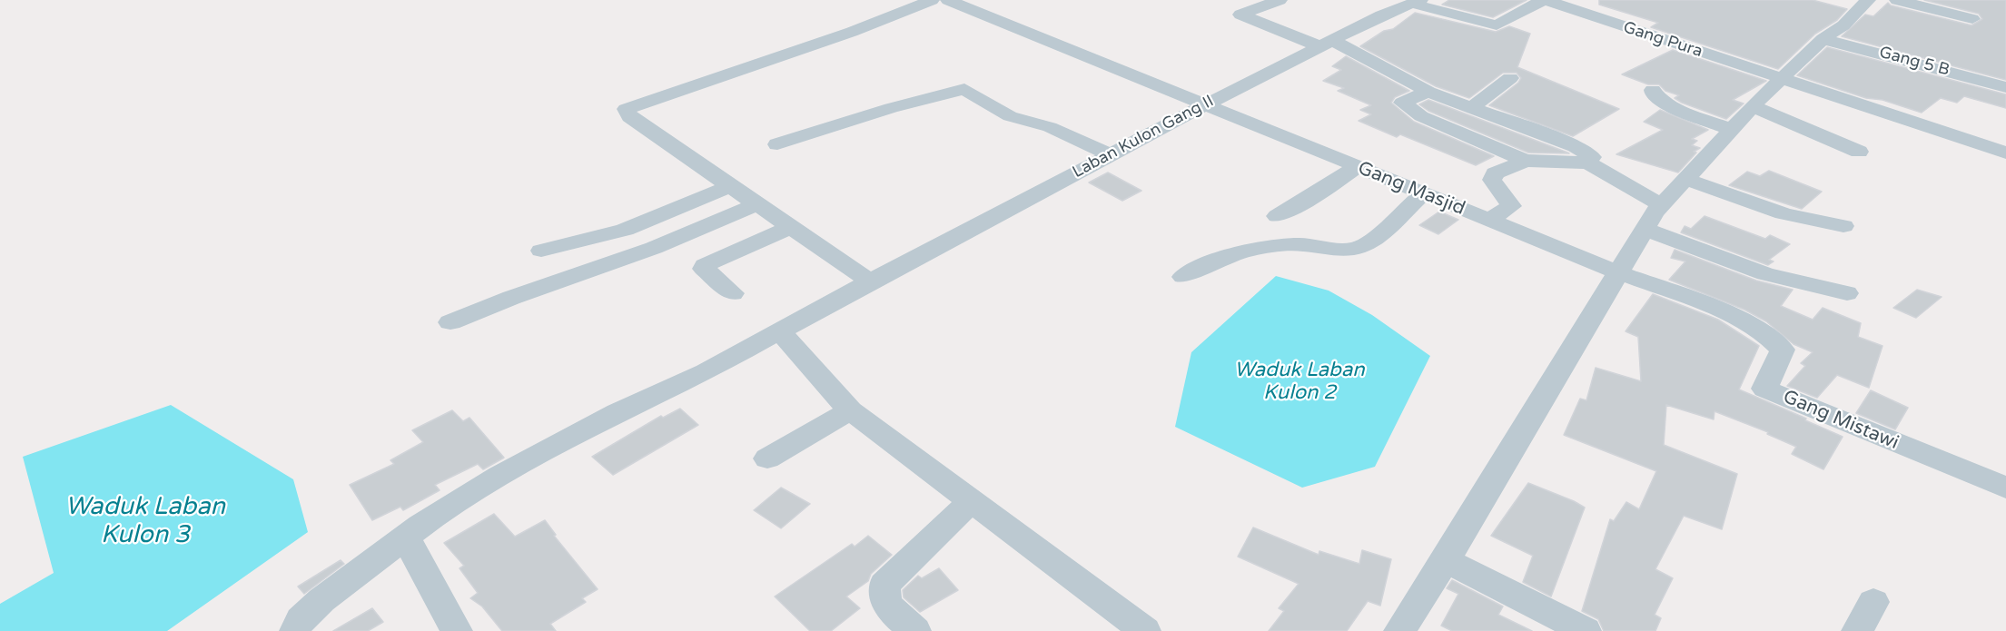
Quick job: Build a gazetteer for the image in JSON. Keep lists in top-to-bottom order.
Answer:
{
  "streets": {
    "street": [
      "Gang Pura",
      "Gang 5 B",
      "Laban Kulon Gang II",
      "Gang Masjid",
      "Gang Mistawi"
    ]
  },
  "crossings": [
    ["Laban Kulon Gang II", "Gang Masjid"],
    ["Gang Masjid", "Gang Mistawi"]
  ],
  "water": ["Waduk Laban Kulon 2", "Waduk Laban Kulon 3"]
}
